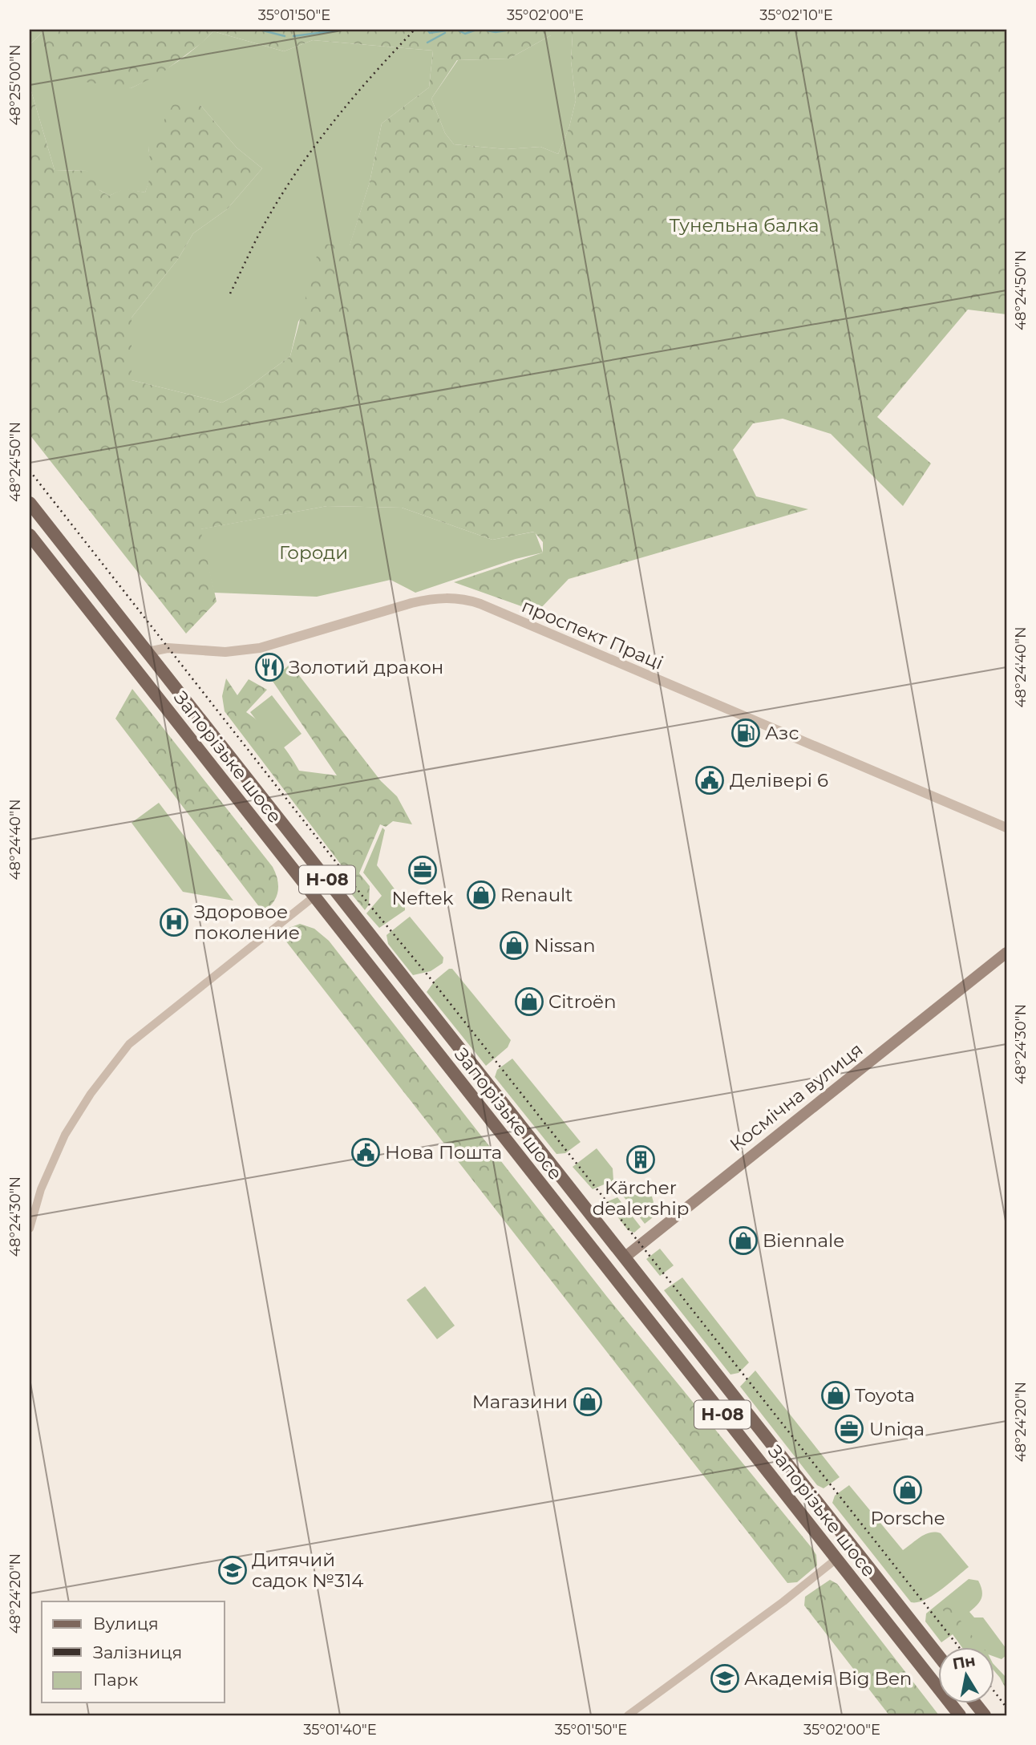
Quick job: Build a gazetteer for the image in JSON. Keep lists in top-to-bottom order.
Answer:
{
  "streets": {
    "main road": ["Запорізьке шосе", "Н-08", "Космічна вулиця"],
    "street": ["проспект Праці"]
  },
  "crossings": [
    ["проспект Праці", "Запорізьке шосе"],
    ["Запорізьке шосе", "Космічна вулиця"]
  ],
  "parks": ["Тунельна балка", "Городи"],
  "places": {
    "restaurant": ["Золотий дракон"],
    "fuel station": ["Азс"],
    "public building": ["Делівері 6", "Нова Пошта"],
    "office": ["Neftek", "Uniqa"],
    "shop": [
      "Renault",
      "Nissan",
      "Citroën",
      "Biennale",
      "Toyota",
      "Магазини",
      "Porsche"
    ],
    "hospital": ["Здоровое поколение"],
    "building": ["Kärcher dealership"],
    "school or university": ["Дитячий садок №314", "Академія Big Ben"]
  },
  "legend": ["Вулиця", "Залізниця", "Парк"],
  "north": "top",
  "coordinates": [
    "35°01'50\"E",
    "35°02'00\"E",
    "35°02'10\"E",
    "48°25'00\"N",
    "48°24'50\"N",
    "48°24'40\"N",
    "48°24'30\"N",
    "48°24'20\"N",
    "35°01'40\"E"
  ]
}
